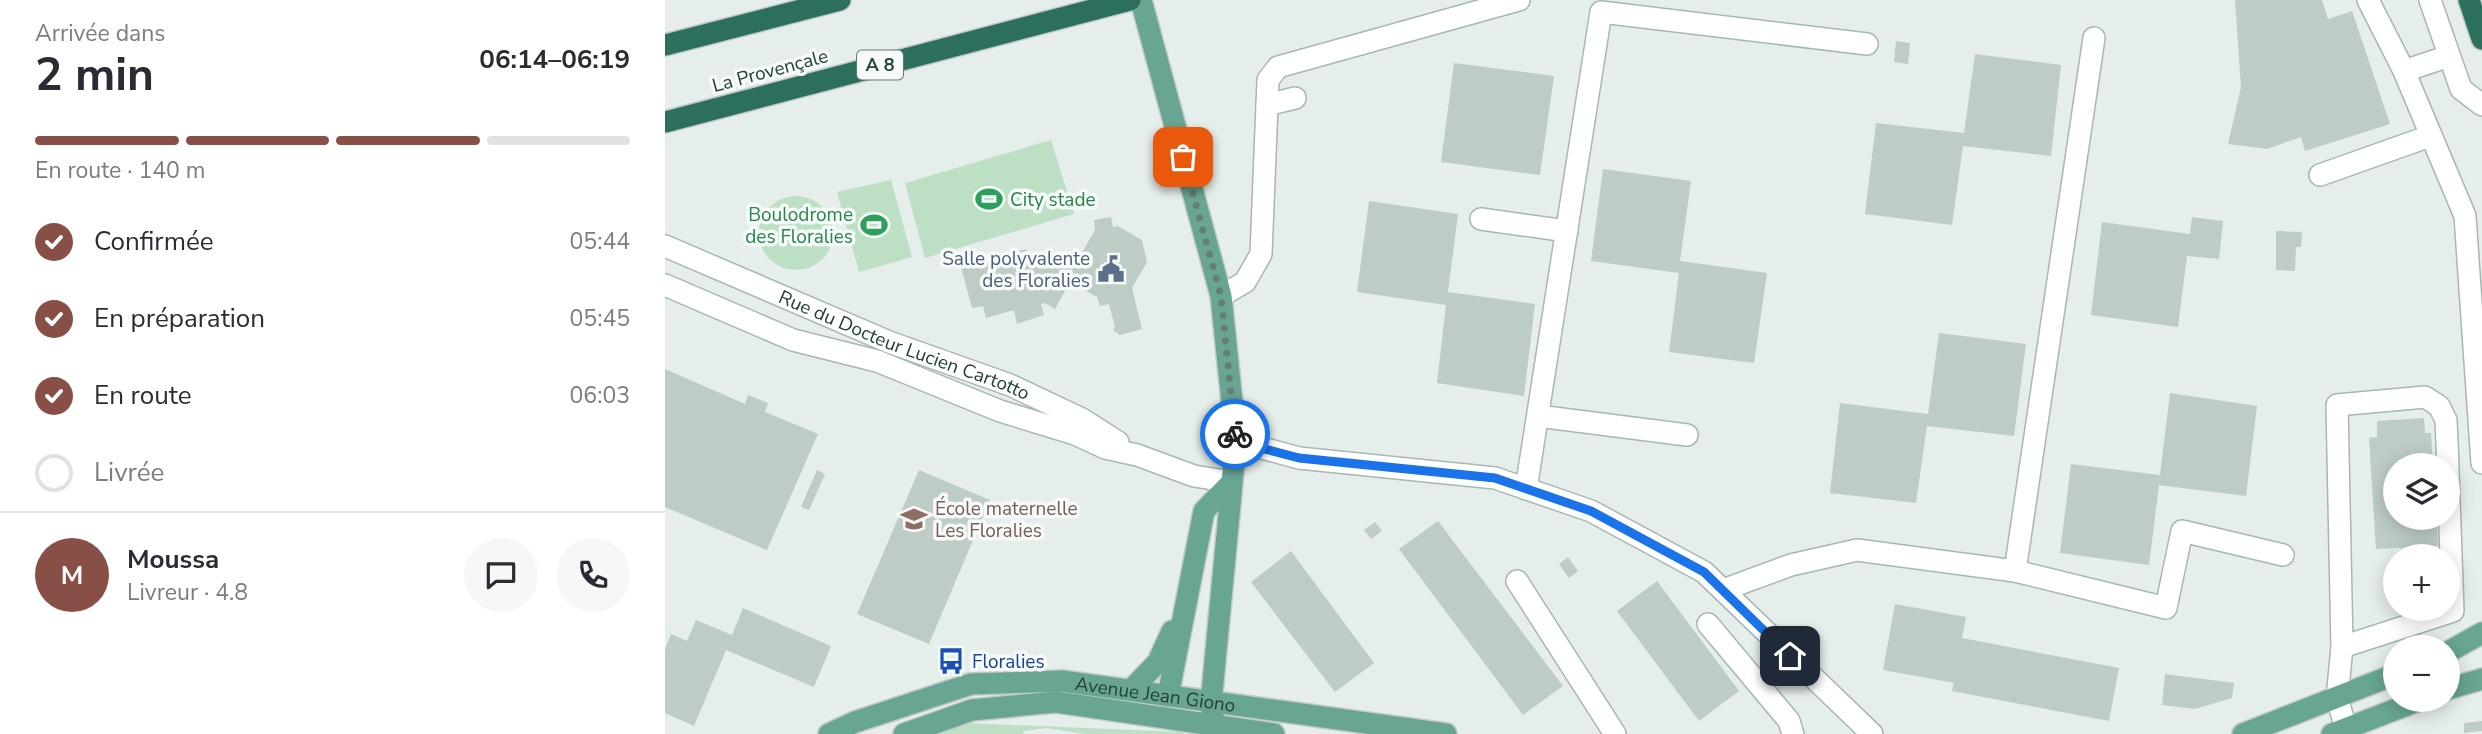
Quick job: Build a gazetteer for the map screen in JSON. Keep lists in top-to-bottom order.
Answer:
{
  "streets": {
    "highway": ["A 8", "La Provençale"],
    "main road": ["Avenue Jean Giono"],
    "street": ["Rue du Docteur Lucien Cartotto"]
  },
  "places": {
    "sports": ["City stade", "Boulodrome des Floralies"],
    "public building": ["Salle polyvalente des Floralies"],
    "school or university": ["École maternelle Les Floralies"],
    "bus stop": ["Floralies"]
  },
  "page": {
    "heading": ["2 min", "Arrivée dans", "06:14–06:19"],
    "panel": ["Moussa", "Livreur · 4.8"],
    "bar": "En route · 140 m",
    "list": [
      ["Confirmée", "05:44"],
      ["En préparation", "05:45"],
      ["En route", "06:03"],
      "Livrée"
    ],
    "map_buttons": ["+", "−"],
    "round": "M"
  }
}
